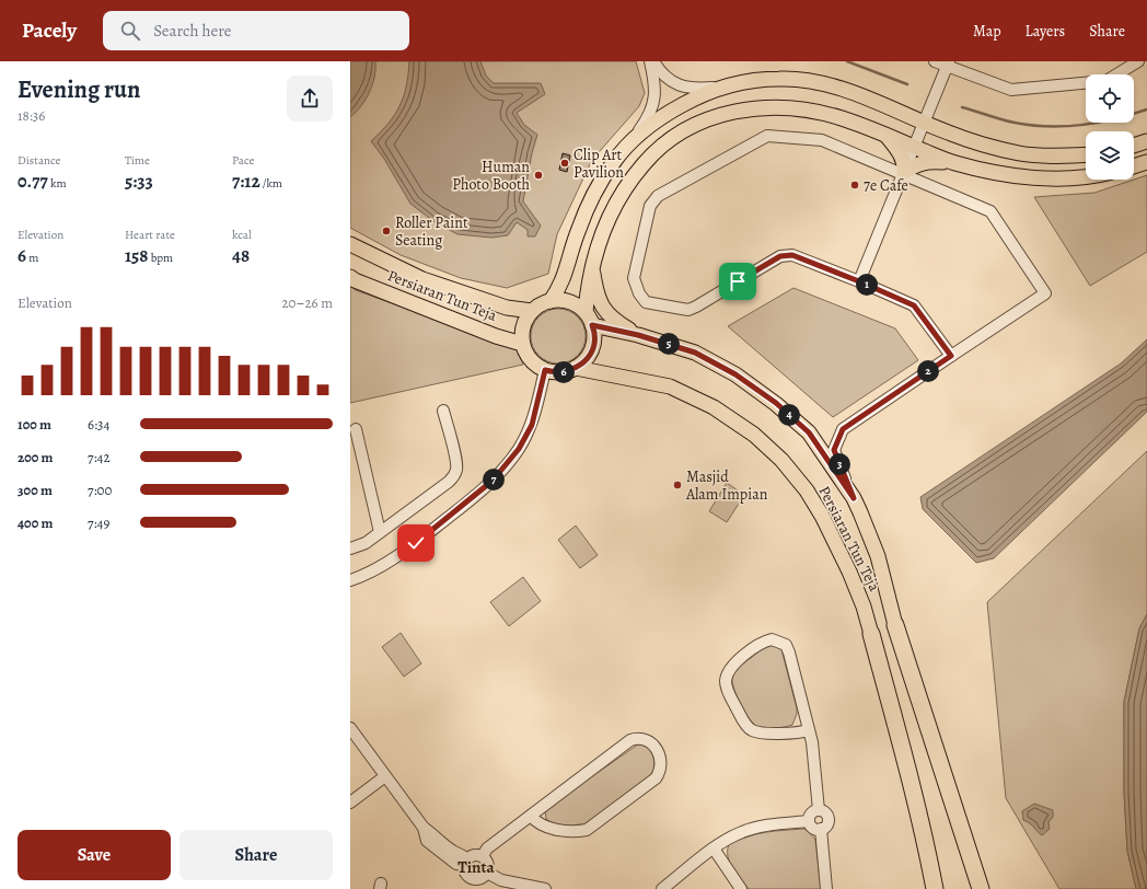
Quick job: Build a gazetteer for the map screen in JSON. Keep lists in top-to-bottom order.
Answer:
{
  "streets": {
    "main road": ["Persiaran Tun Teja"]
  },
  "districts": ["Tinta"],
  "places": [
    "Clip Art Pavilion",
    "Human Photo Booth",
    "7e Cafe",
    "Roller Paint Seating",
    "Masjid Alam Impian"
  ],
  "page": {
    "header": "Pacely",
    "search": "Search here",
    "nav": ["Map", "Layers", "Share"],
    "heading": ["Evening run", "18:36"],
    "stats": [
      ["Distance", "0.77 km"],
      ["Time", "5:33"],
      ["Pace", "7:12 /km"],
      ["Elevation", "6 m"],
      ["Heart rate", "158 bpm"],
      ["kcal", "48"]
    ],
    "pins": [
      "1",
      "5",
      "2",
      "6",
      "4",
      "3",
      "7"
    ],
    "chart": ["Elevation", "20–26 m"],
    "list": [
      {
        "name": "100 m",
        "note": "6:34"
      },
      {
        "name": "200 m",
        "note": "7:42"
      },
      {
        "name": "300 m",
        "note": "7:00"
      },
      {
        "name": "400 m",
        "note": "7:49"
      }
    ],
    "buttons": ["Save", "Share"]
  }
}
